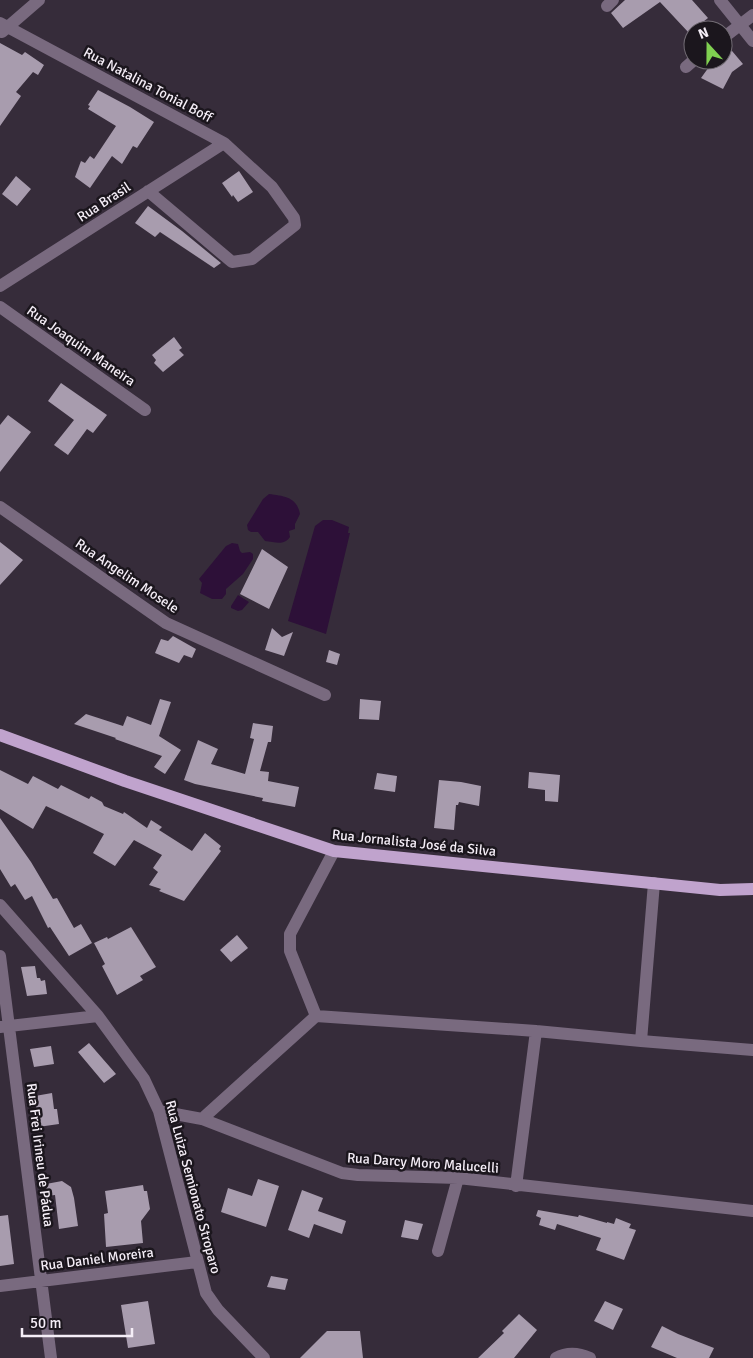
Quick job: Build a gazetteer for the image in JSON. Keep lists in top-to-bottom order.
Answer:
{
  "streets": {
    "main road": ["Rua Jornalista José da Silva"],
    "street": [
      "Rua Natalina Tonial Boff",
      "Rua Brasil",
      "Rua Joaquim Maneira",
      "Rua Angelim Mosele",
      "Rua Frei Irineu de Pádua",
      "Rua Darcy Moro Malucelli",
      "Rua Luiza Semionato Stroparo",
      "Rua Daniel Moreira"
    ]
  },
  "crossings": [
    ["Rua Natalina Tonial Boff", "Rua Brasil"],
    ["Rua Frei Irineu de Pádua", "Rua Daniel Moreira"],
    ["Rua Darcy Moro Malucelli", "Rua Luiza Semionato Stroparo"],
    ["Rua Luiza Semionato Stroparo", "Rua Daniel Moreira"]
  ],
  "scale_bar": "50 m",
  "north": "top"
}
